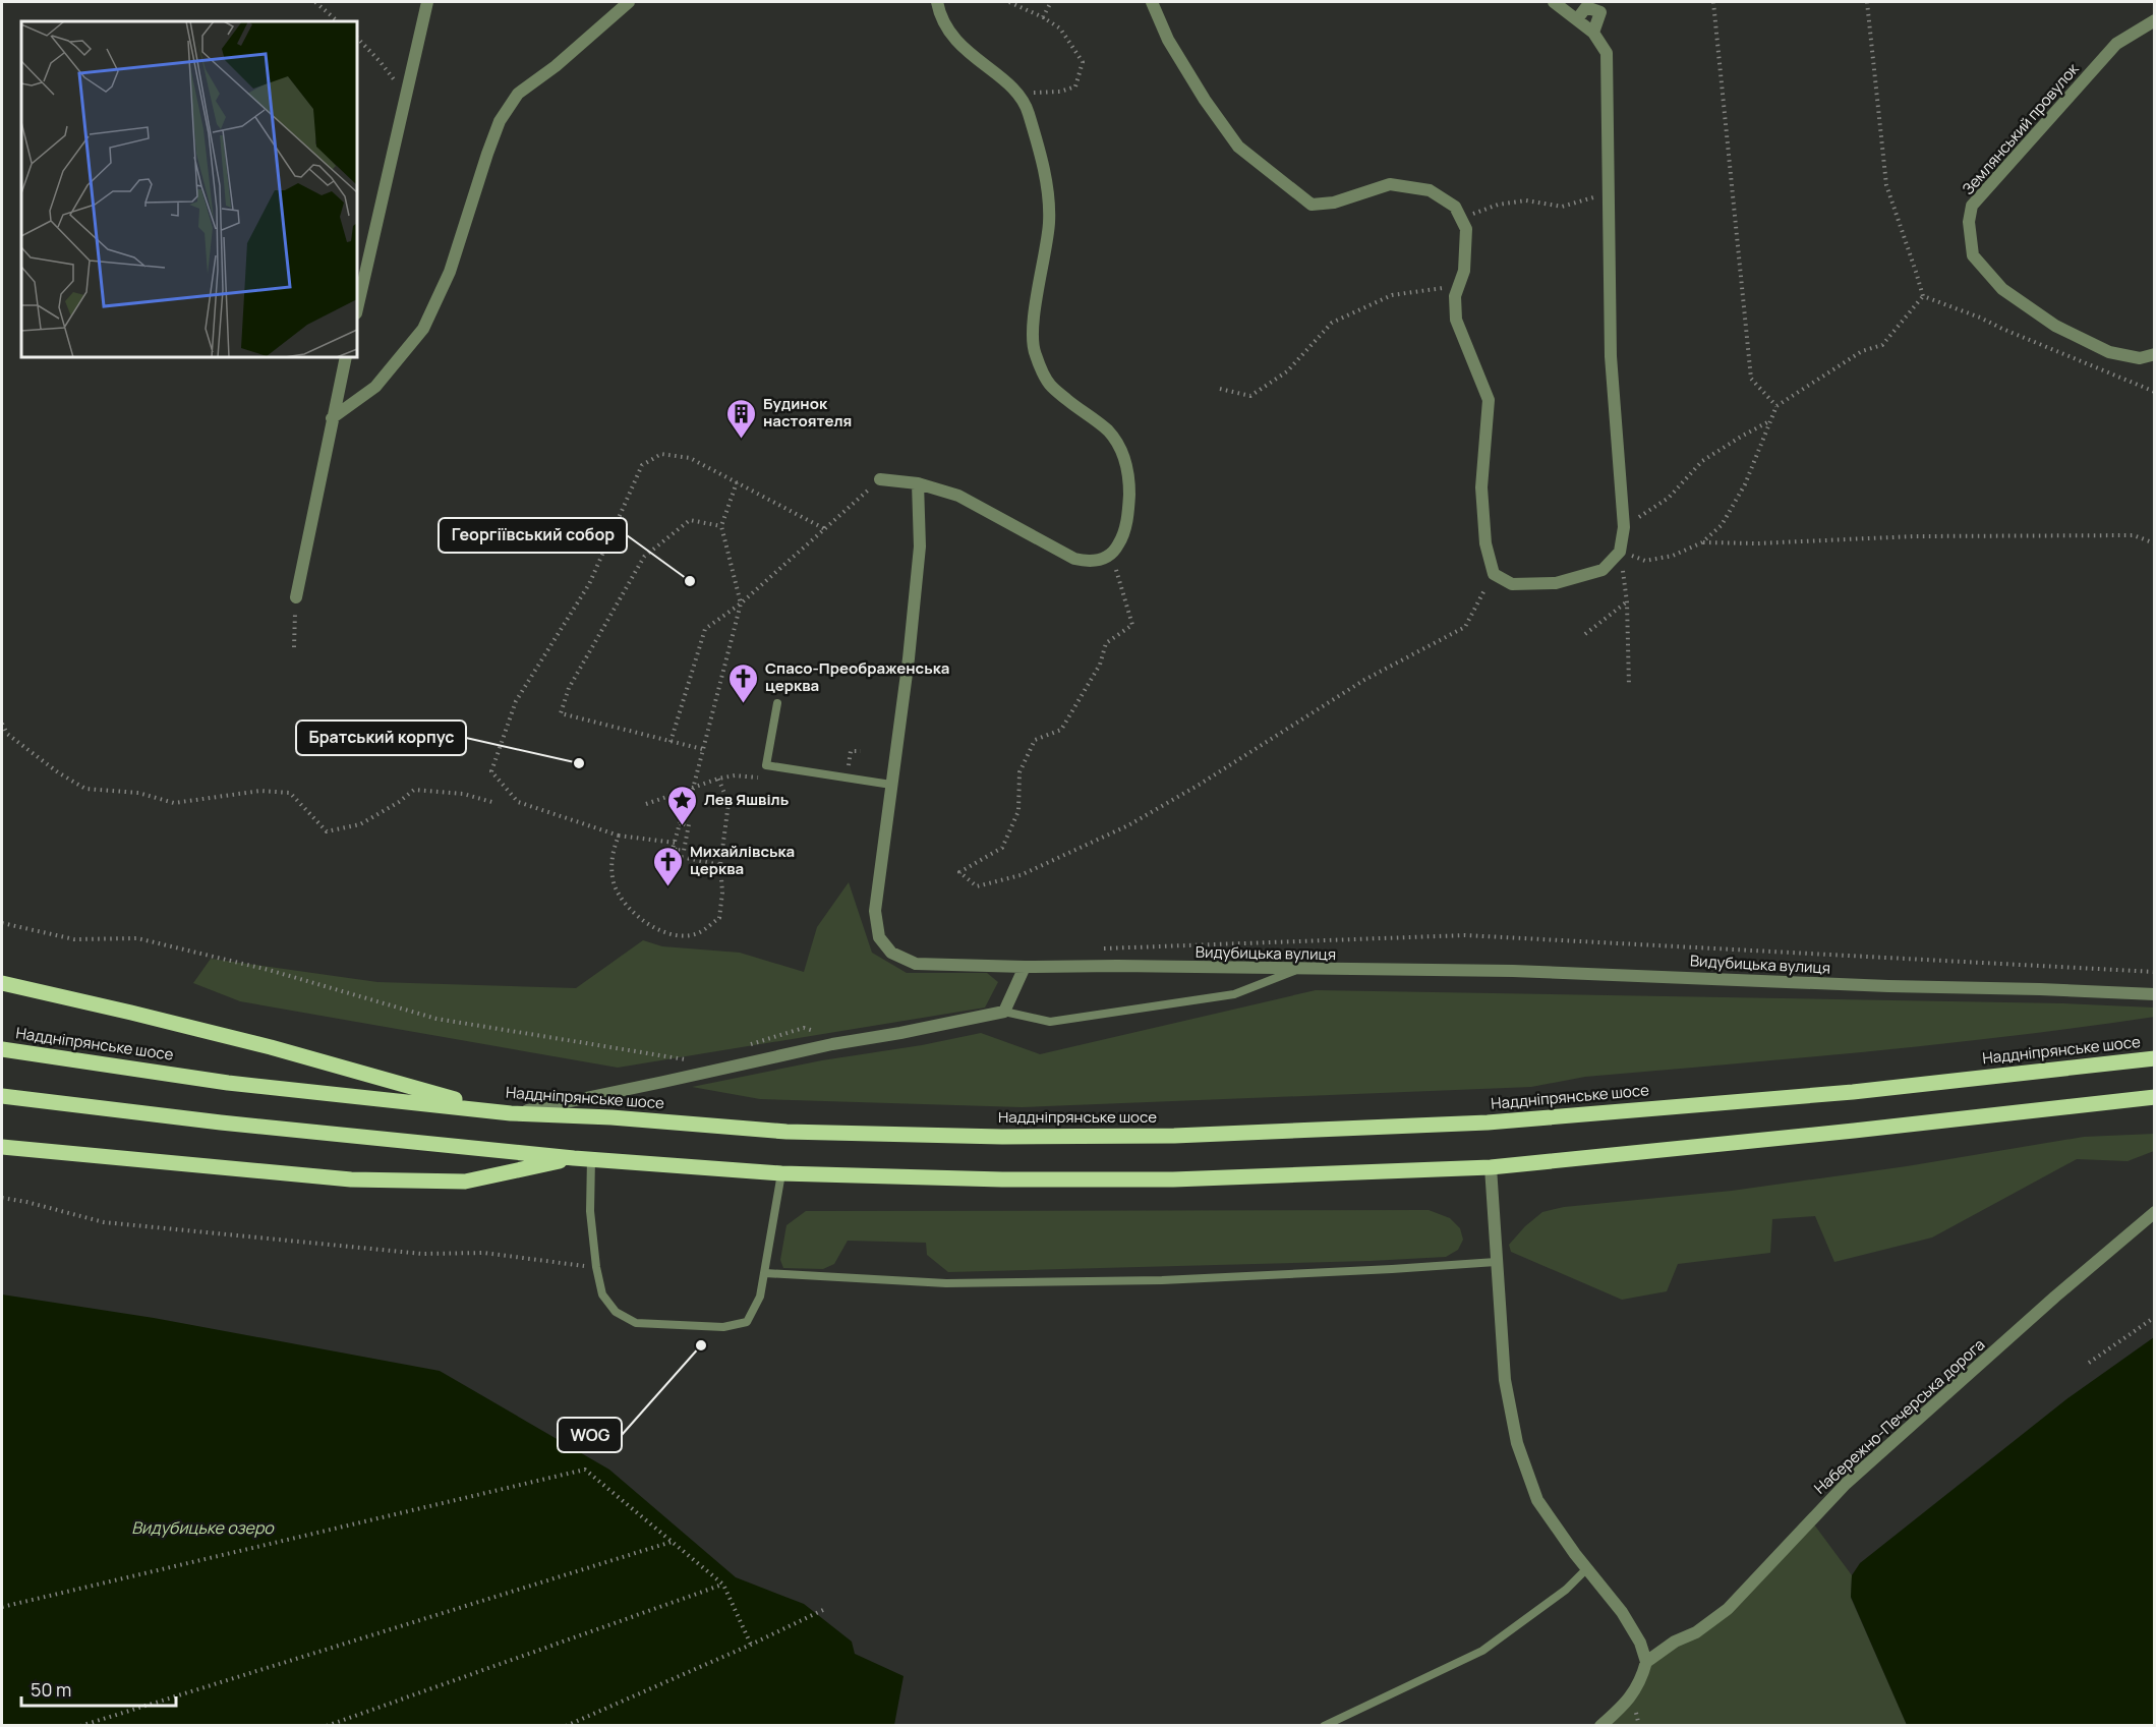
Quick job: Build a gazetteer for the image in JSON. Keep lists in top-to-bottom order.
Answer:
{
  "streets": {
    "main road": ["Наддніпрянське шосе"],
    "street": ["Землянський провулок", "Видубицька вулиця", "Набережно-Печерська дорога"]
  },
  "water": ["Видубицьке озеро"],
  "places": {
    "building": ["Будинок настоятеля"],
    "other": ["Георгіївський собор", "Братський корпус", "WOG"],
    "church": ["Спасо-Преображенська церква", "Михайлівська церква"],
    "place": ["Лев Яшвіль"]
  },
  "scale_bar": "50 m"
}
